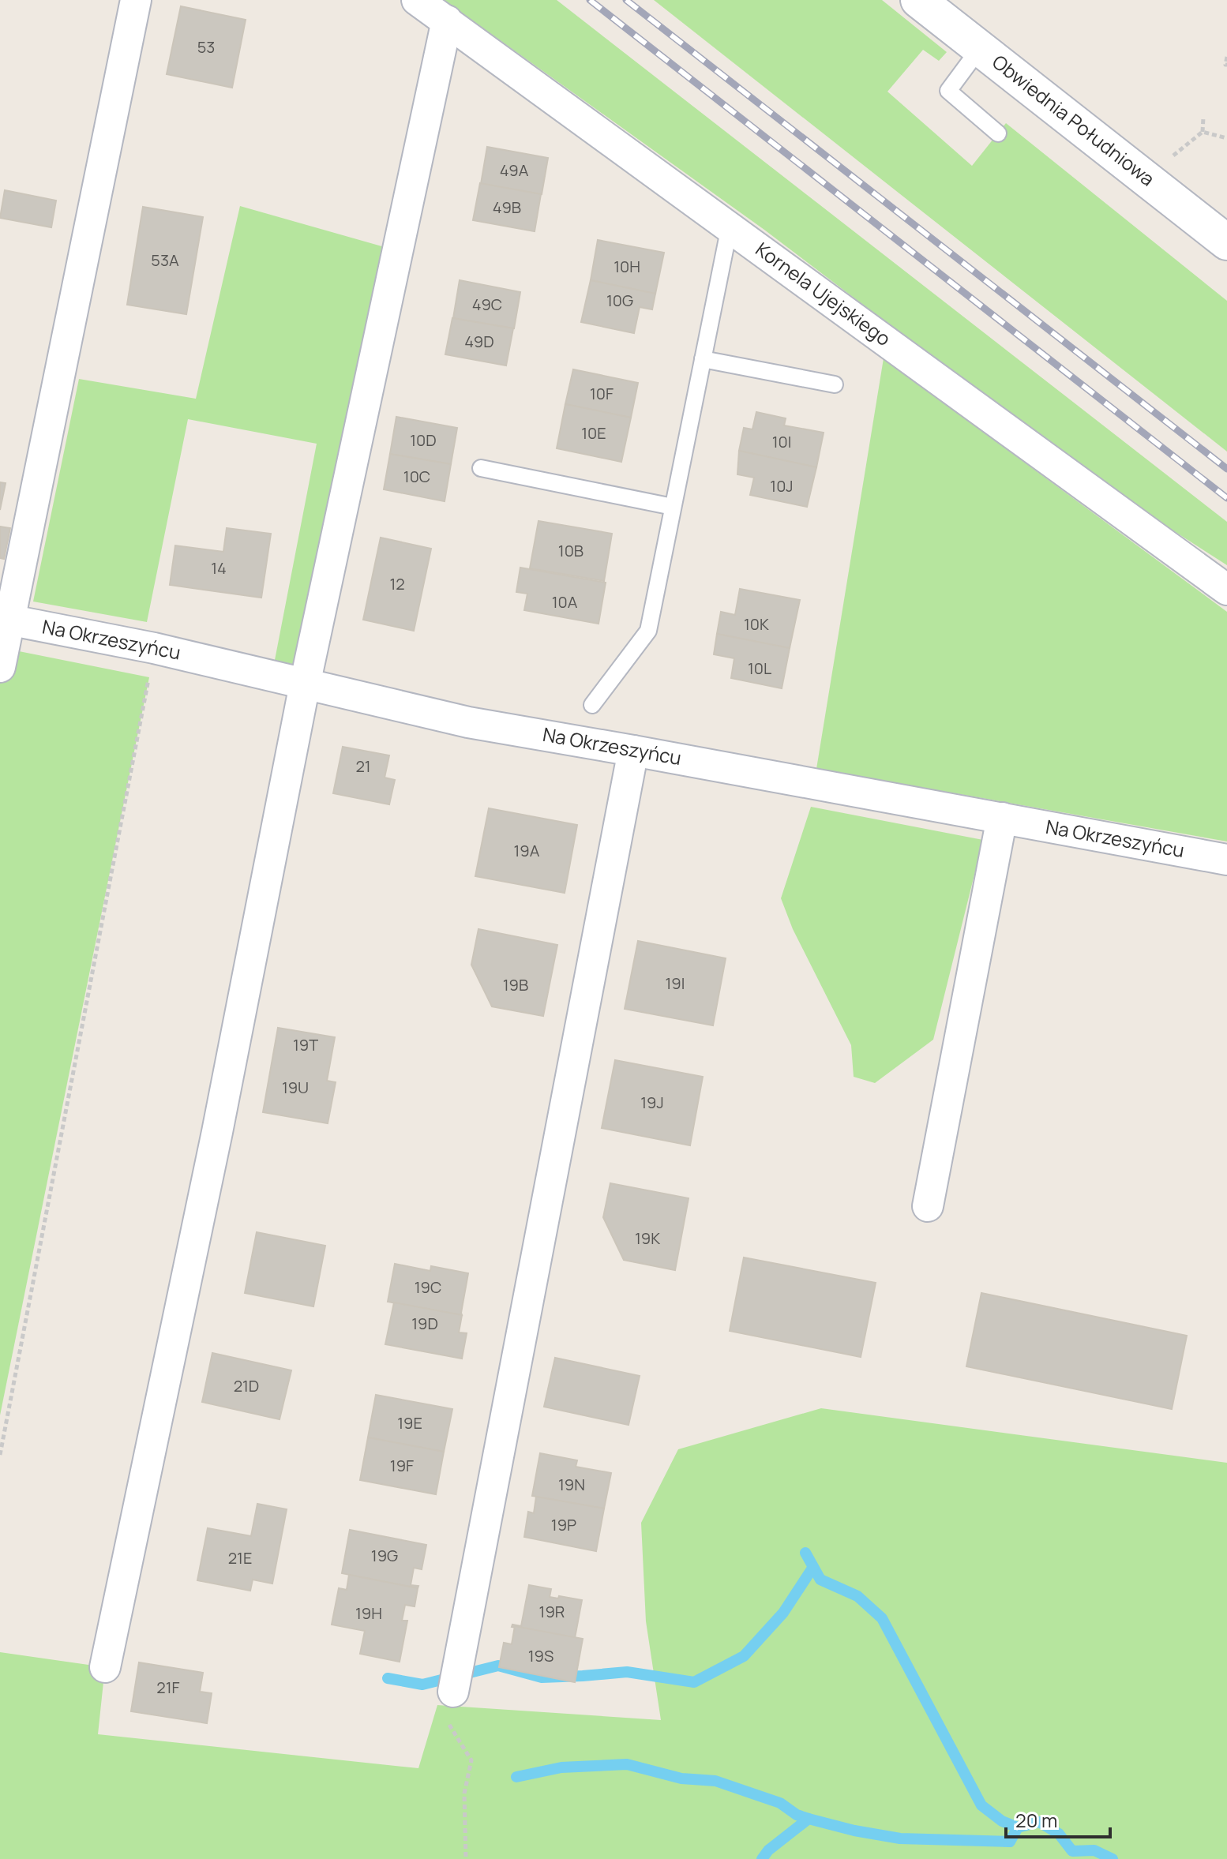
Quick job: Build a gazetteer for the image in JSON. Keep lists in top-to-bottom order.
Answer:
{
  "streets": {
    "main road": ["Obwiednia Południowa"],
    "street": ["Kornela Ujejskiego", "Na Okrzeszyńcu"]
  },
  "house_numbers": [
    "53",
    "49A",
    "49B",
    "53A",
    "10H",
    "10G",
    "49C",
    "49D",
    "10F",
    "10E",
    "10D",
    "10I",
    "10C",
    "10J",
    "10B",
    "14",
    "12",
    "10A",
    "10K",
    "10L",
    "21",
    "19A",
    "19I",
    "19B",
    "19T",
    "19U",
    "19J",
    "19K",
    "19C",
    "19D",
    "21D",
    "19E",
    "19F",
    "19N",
    "19P",
    "19G",
    "21E",
    "19R",
    "19H",
    "19S",
    "21F"
  ],
  "scale_bar": "20 m"
}
